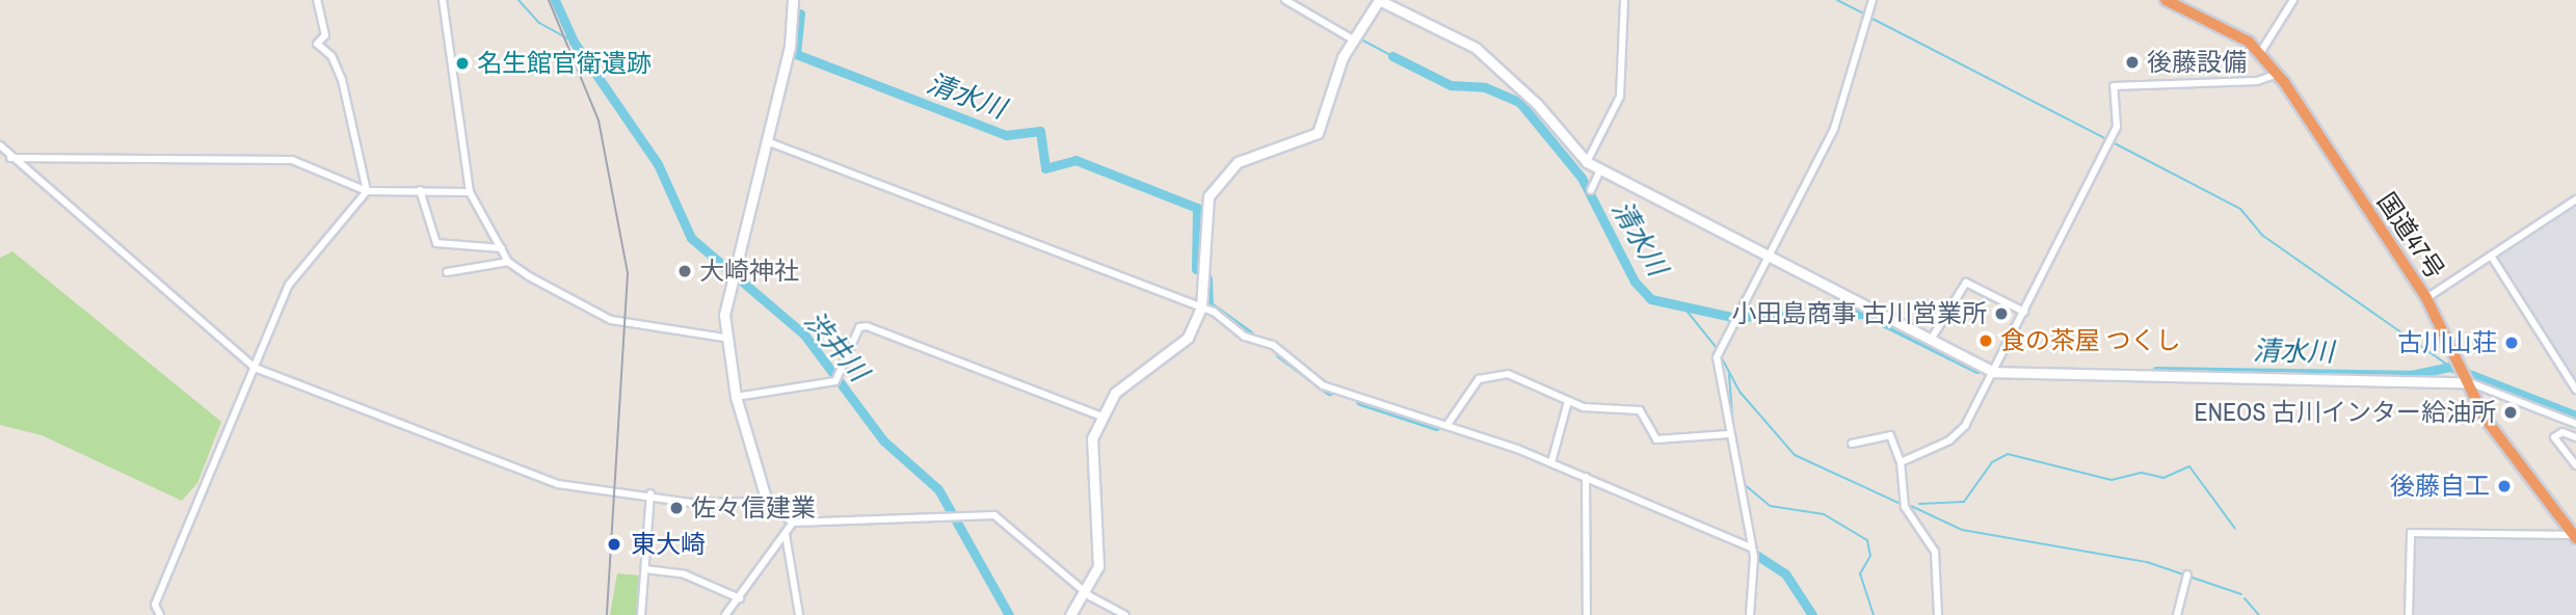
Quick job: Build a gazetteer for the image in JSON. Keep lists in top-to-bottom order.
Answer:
{
  "streets": {
    "highway": ["国道47号"]
  },
  "water": ["清水川", "渋井川"],
  "places": [
    "後藤設備",
    "名生館官衛遺跡",
    "大崎神社",
    "小田島商事 古川営業所",
    "食の茶屋 つくし",
    "古川山荘",
    "ENEOS 古川インター給油所",
    "後藤自工",
    "佐々信建業",
    "東大崎"
  ]
}
